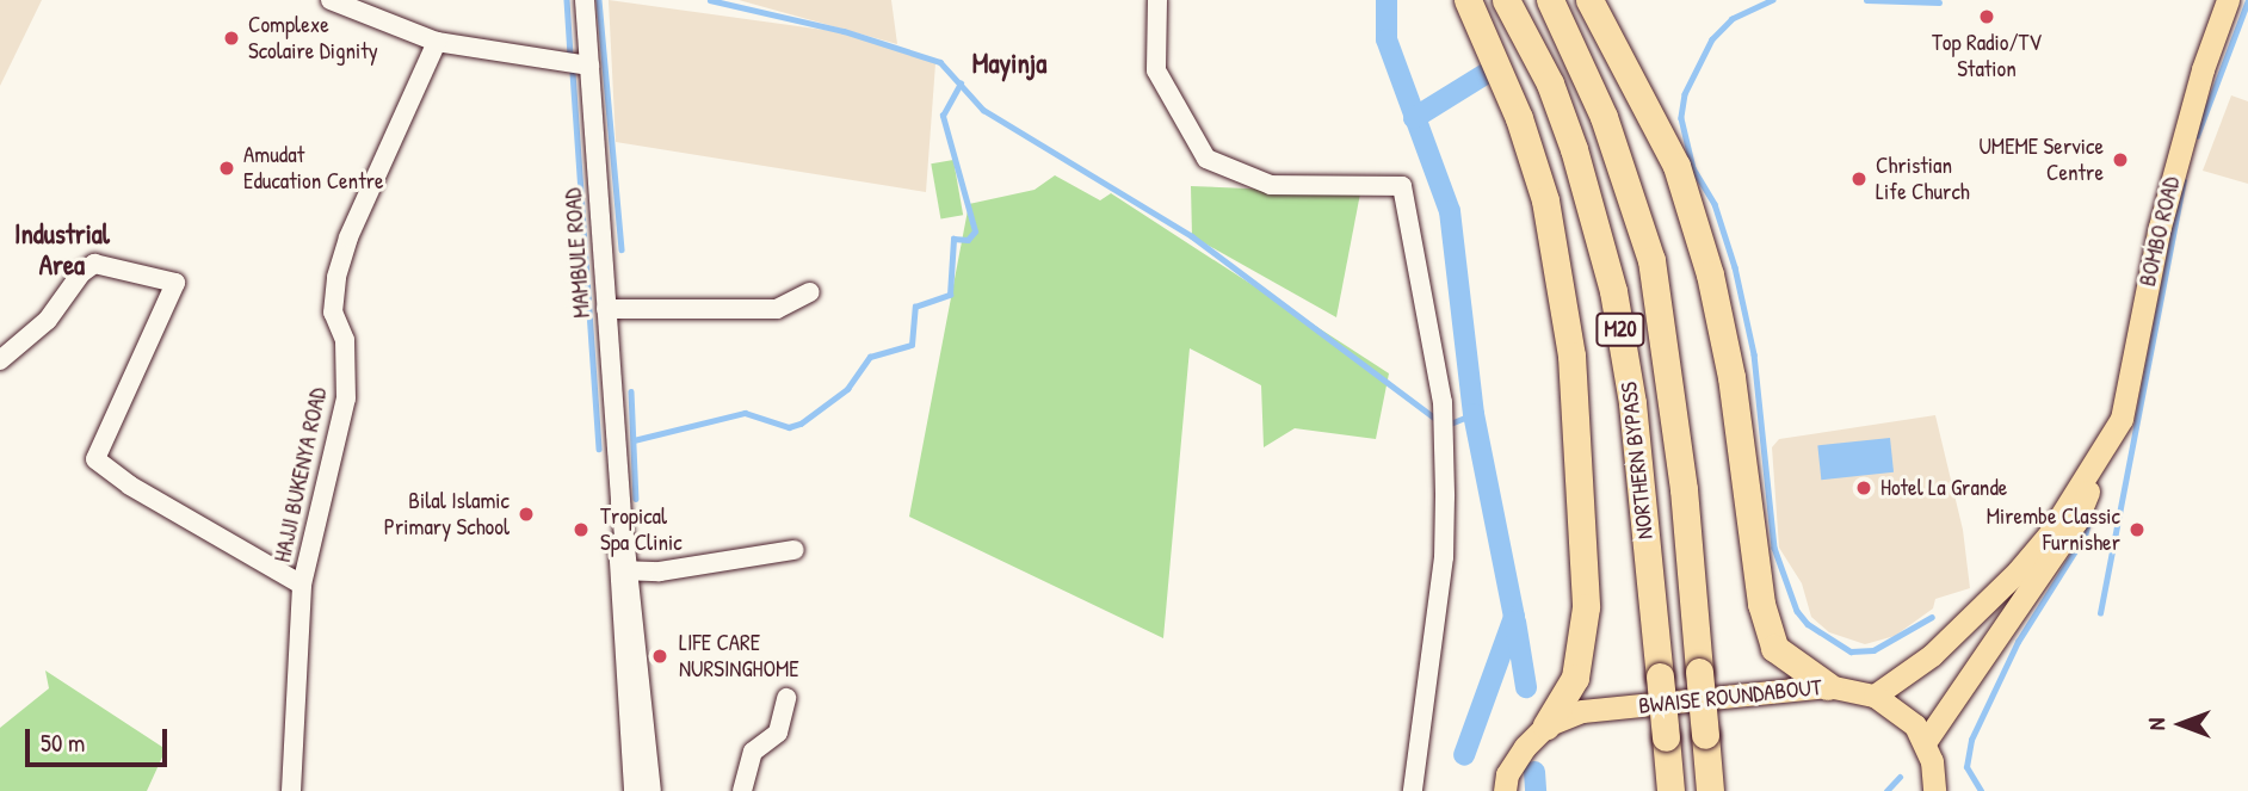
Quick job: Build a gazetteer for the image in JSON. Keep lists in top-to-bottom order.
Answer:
{
  "streets": {
    "highway": ["M20", "NORTHERN BYPASS"],
    "main road": ["BOMBO ROAD", "BWAISE ROUNDABOUT"],
    "street": ["MAMBULE ROAD", "HAJJI BUKENYA ROAD"]
  },
  "crossings": [
    ["BOMBO ROAD", "BWAISE ROUNDABOUT"]
  ],
  "districts": ["Mayinja", "Industrial Area"],
  "places": [
    "Top Radio/TV Station",
    "Complexe Scolaire Dignity",
    "UMEME Service Centre",
    "Amudat Education Centre",
    "Christian Life Church",
    "Hotel La Grande",
    "Bilal Islamic Primary School",
    "Tropical Spa Clinic",
    "Mirembe Classic Furnisher",
    "LIFE CARE NURSINGHOME"
  ],
  "scale_bar": "50 m",
  "north": "left"
}
